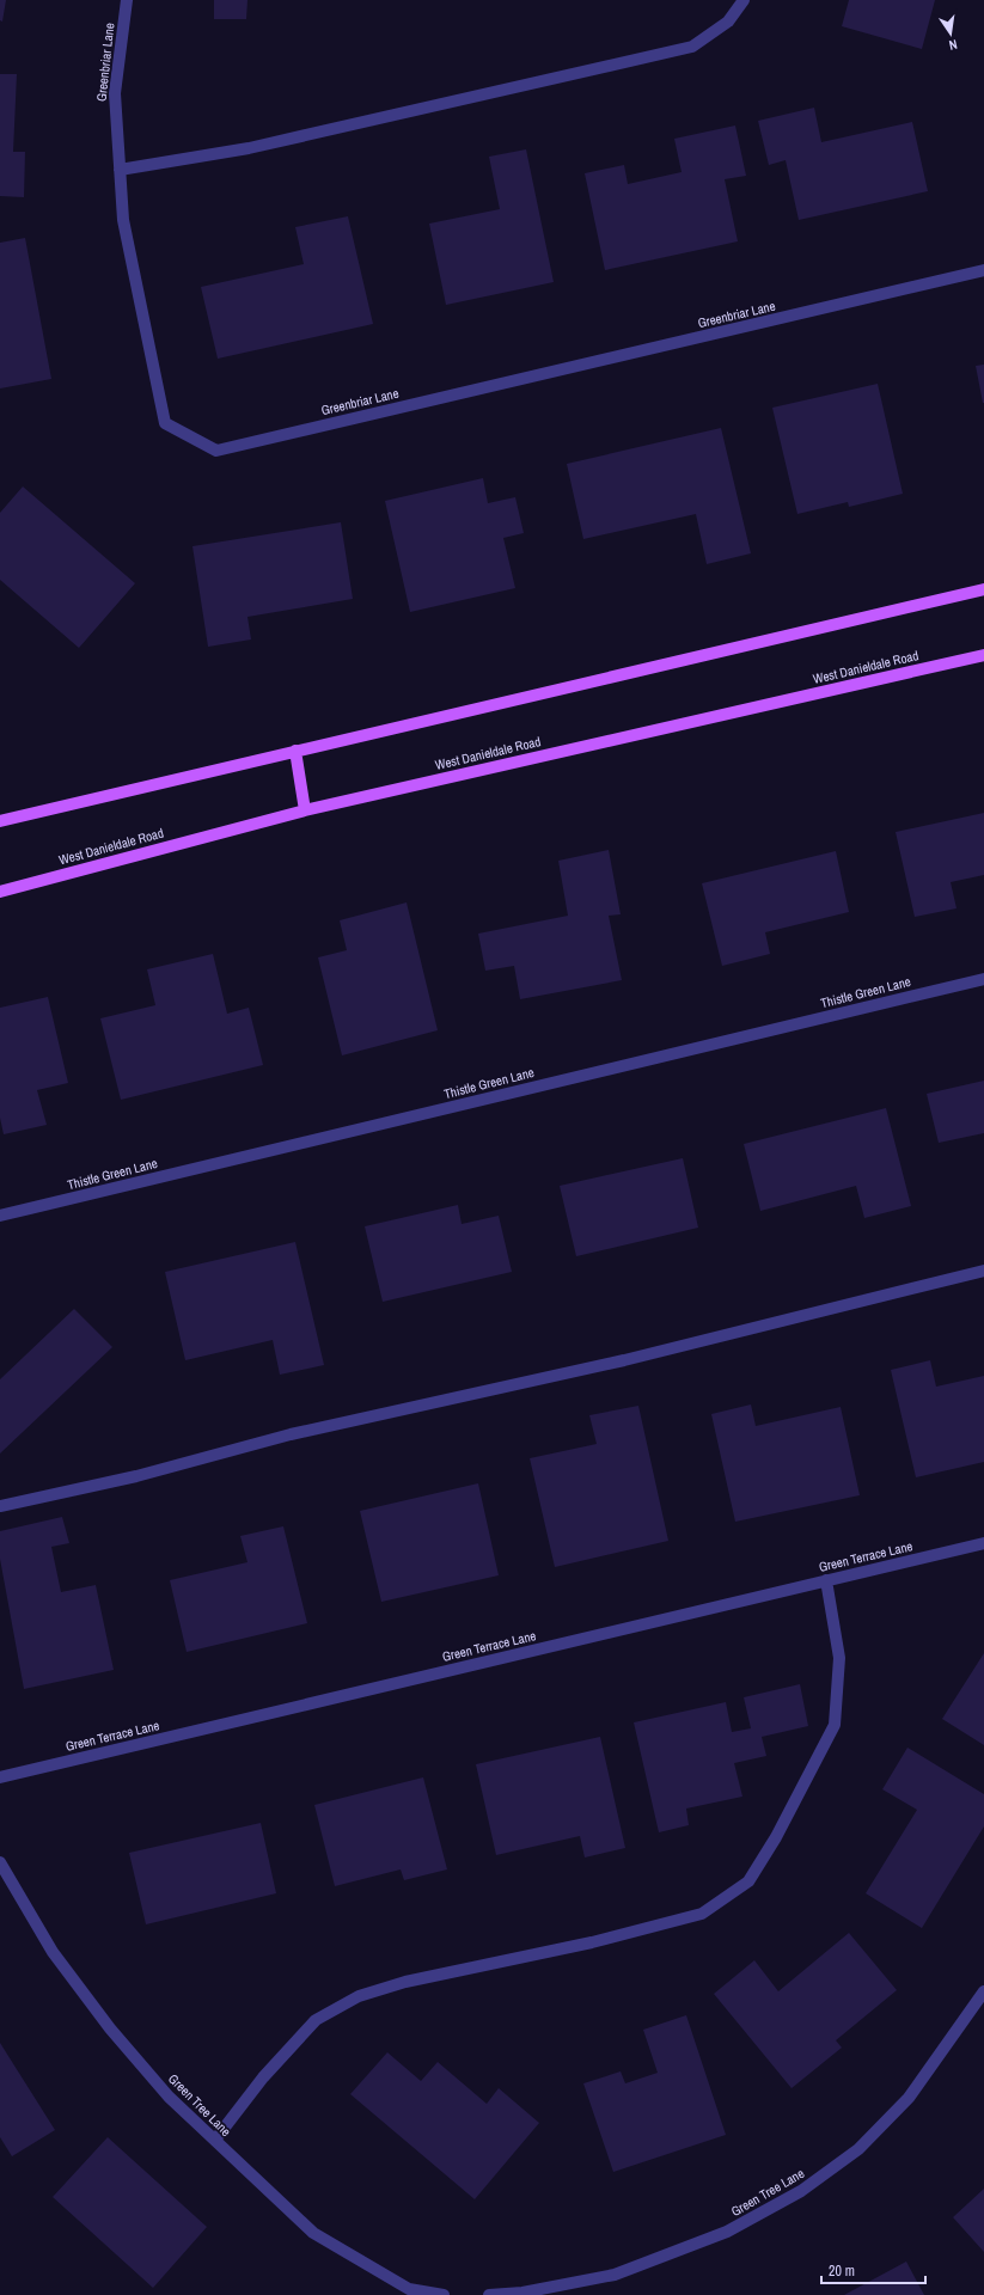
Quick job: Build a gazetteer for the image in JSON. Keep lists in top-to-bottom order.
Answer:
{
  "streets": {
    "main road": ["West Danieldale Road"],
    "street": [
      "Greenbriar Lane",
      "Thistle Green Lane",
      "Green Terrace Lane",
      "Green Tree Lane"
    ]
  },
  "scale_bar": "20 m",
  "north": "bottom"
}
